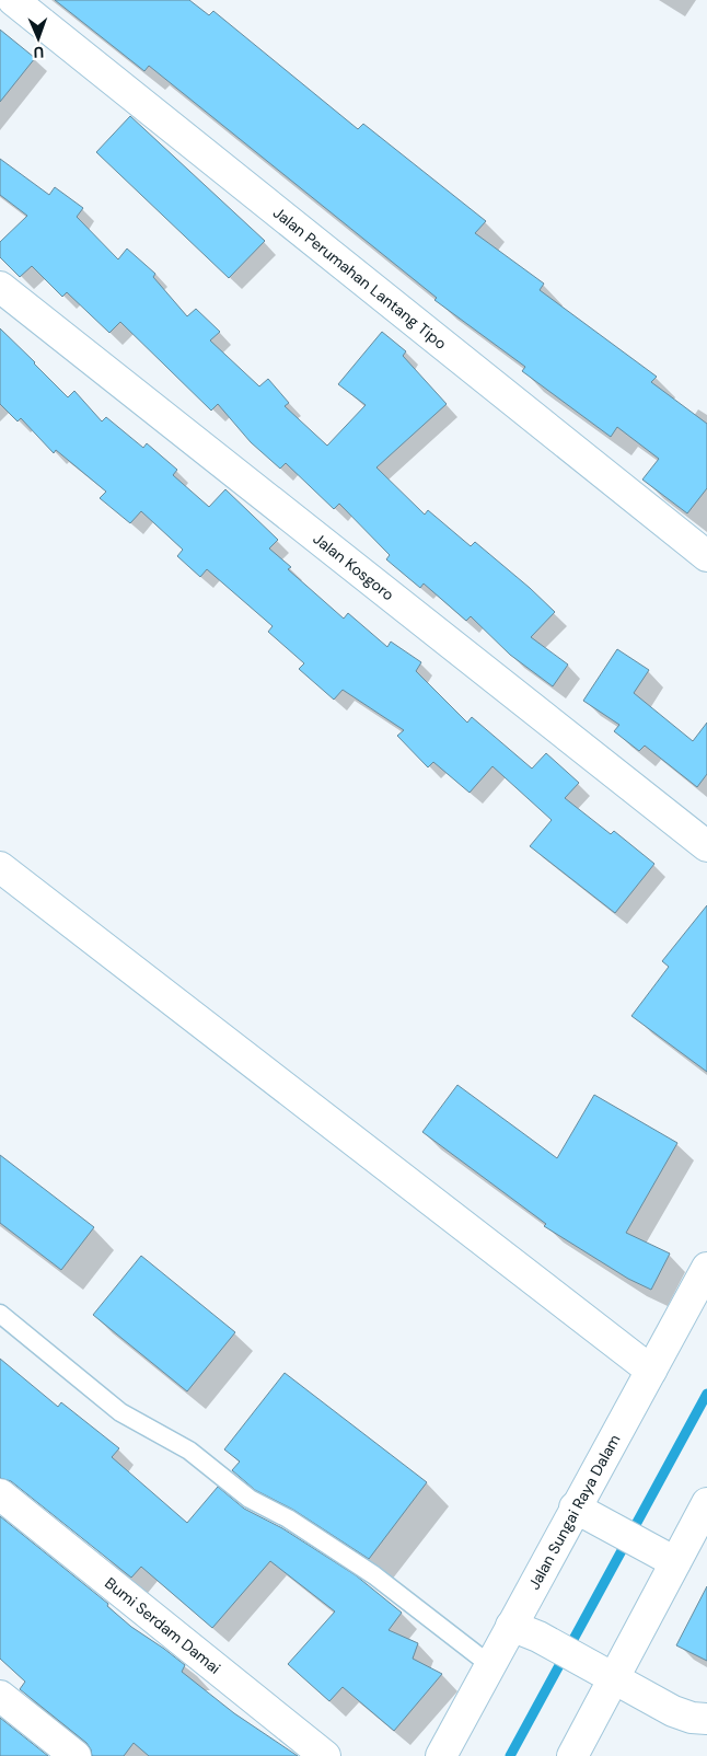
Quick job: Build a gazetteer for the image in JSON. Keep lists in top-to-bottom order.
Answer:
{
  "streets": {
    "street": [
      "Jalan Perumahan Lantang Tipo",
      "Jalan Kosgoro",
      "Jalan Sungai Raya Dalam",
      "Bumi Serdam Damai"
    ]
  },
  "north": "bottom"
}
